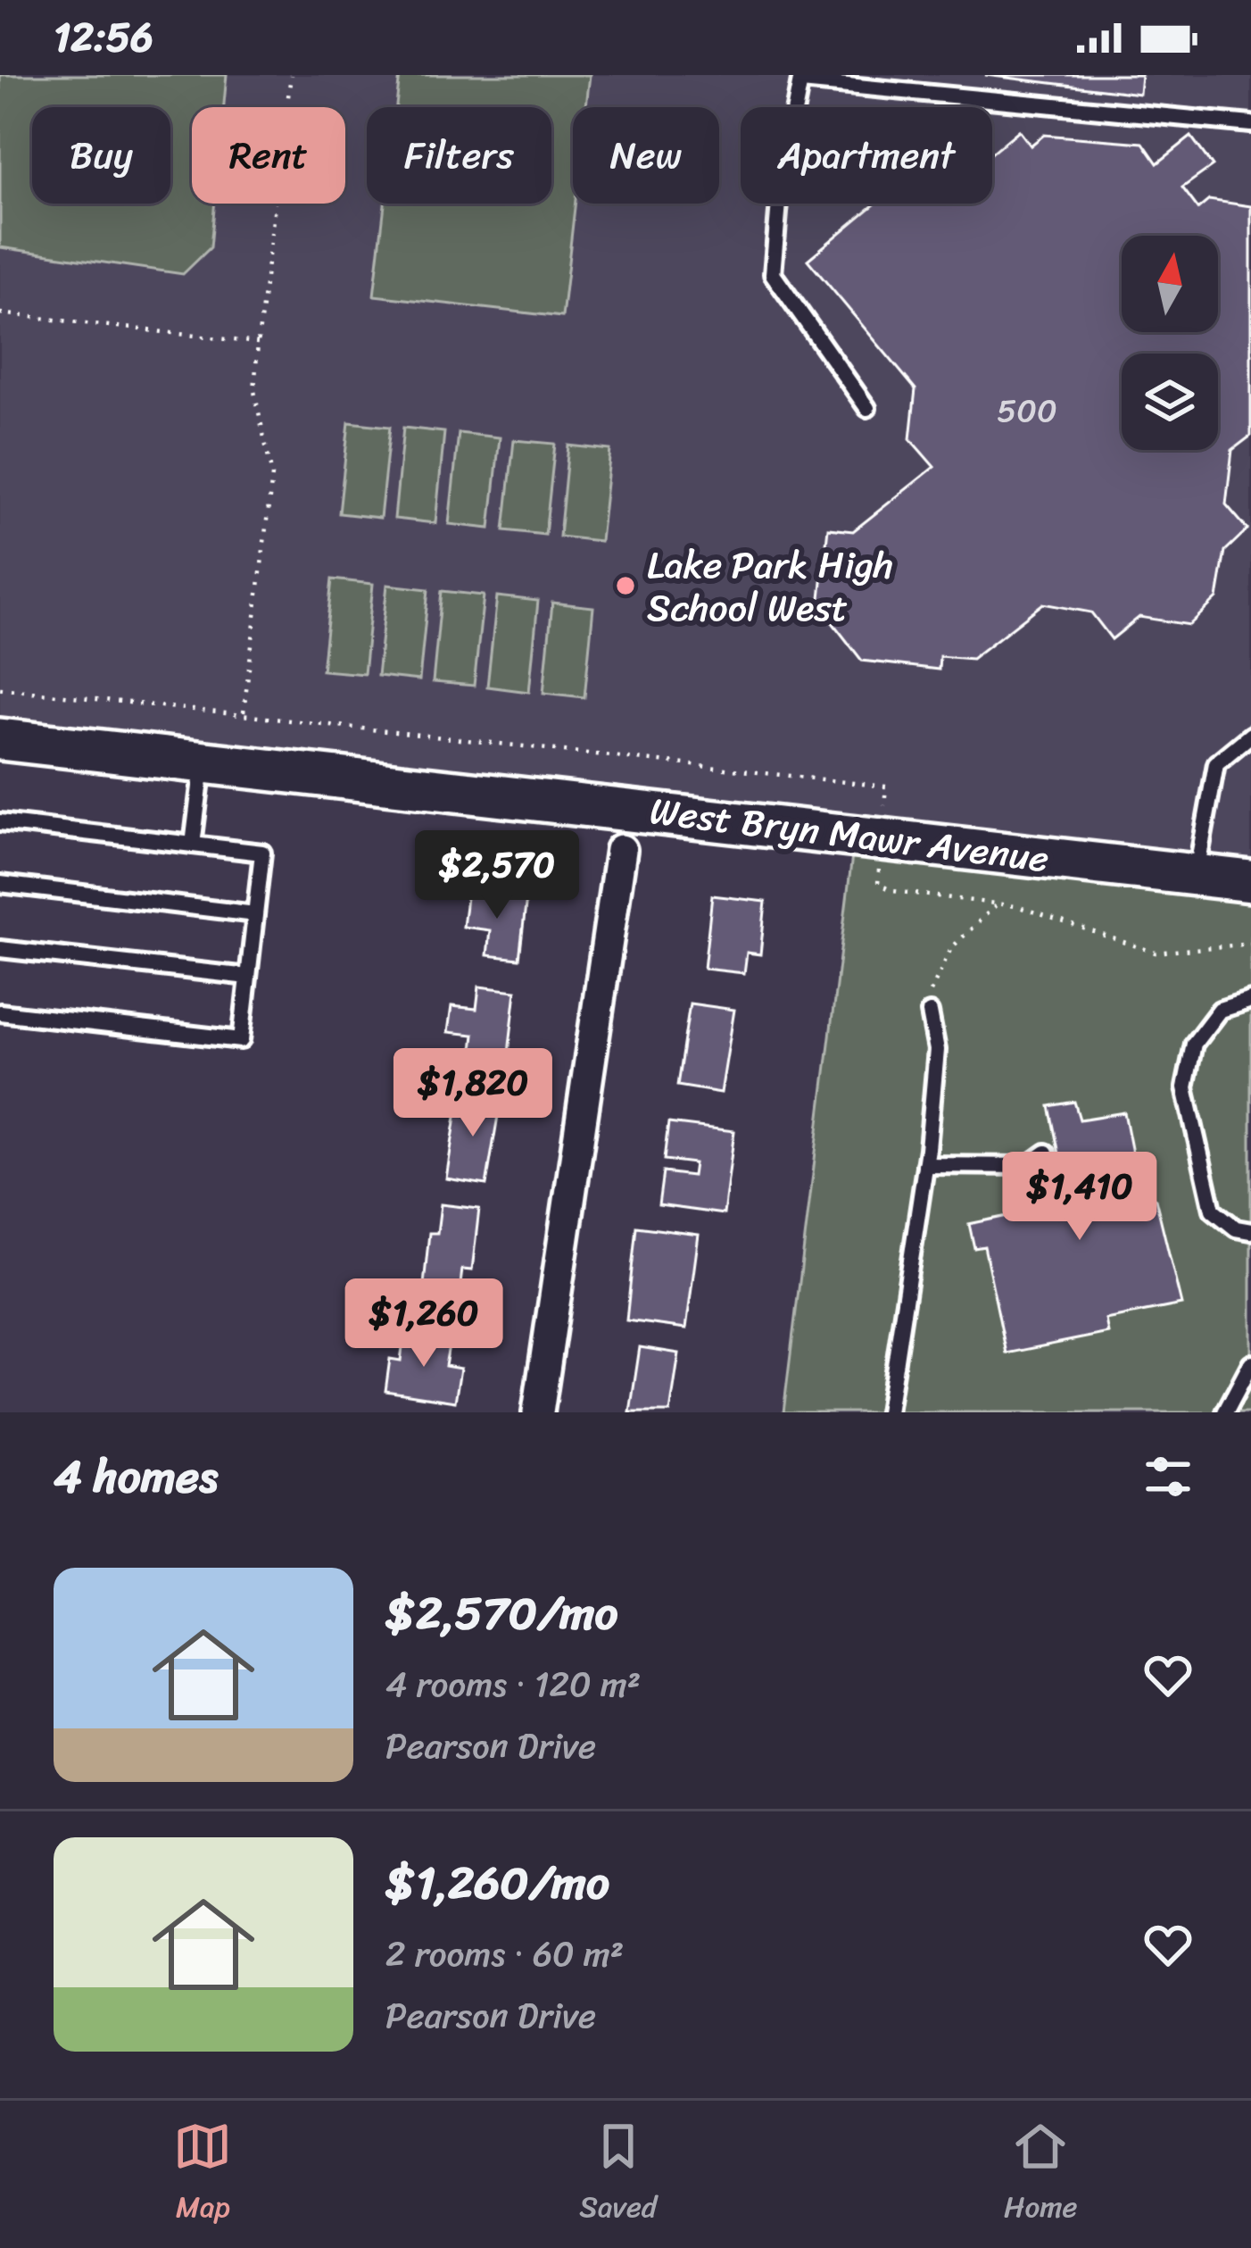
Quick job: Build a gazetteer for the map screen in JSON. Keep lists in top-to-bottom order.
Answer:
{
  "streets": {
    "street": ["West Bryn Mawr Avenue"]
  },
  "places": ["Lake Park High School West"],
  "house_numbers": ["500"],
  "north": "top",
  "page": {
    "status": "12:56",
    "chip": [
      "Buy",
      "Rent",
      "Filters",
      "New",
      "Apartment"
    ],
    "price": [
      "$2,570",
      "$1,820",
      "$1,410",
      "$1,260"
    ],
    "heading": "4 homes",
    "list": [
      {
        "name": "$2,570/mo",
        "note": "4 rooms · 120 m² · Pearson Drive"
      },
      {
        "name": "$1,260/mo",
        "note": "2 rooms · 60 m² · Pearson Drive"
      }
    ],
    "tabs": ["Map", "Saved", "Home"]
  }
}
